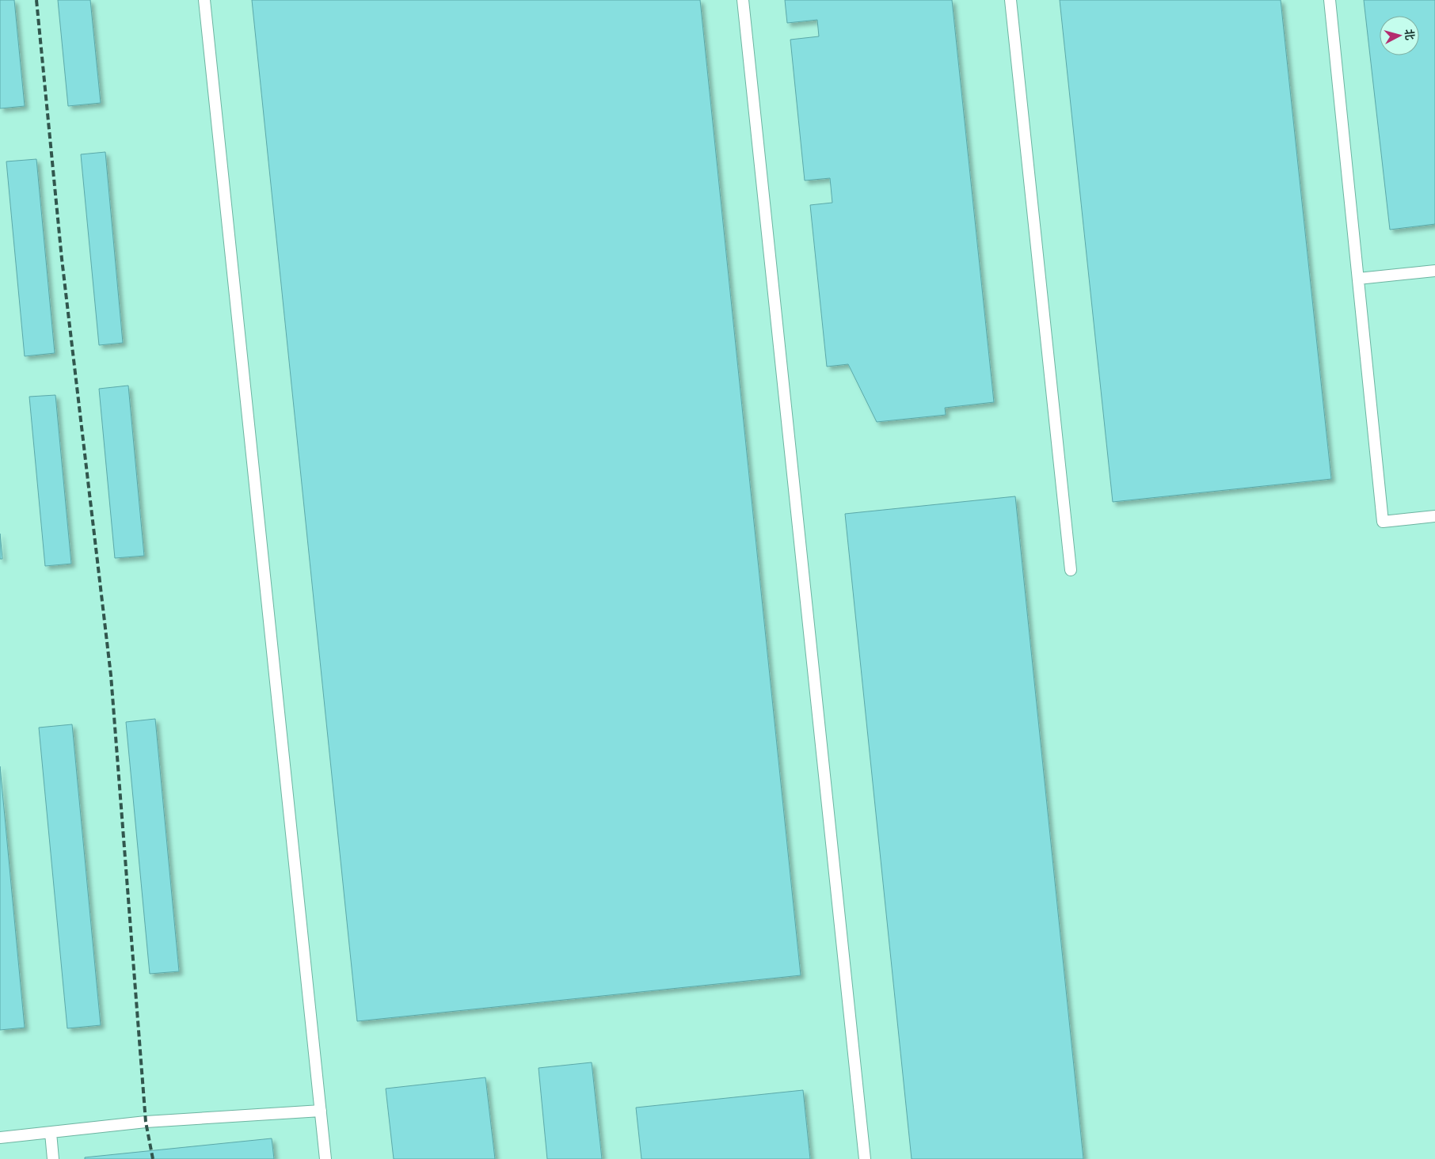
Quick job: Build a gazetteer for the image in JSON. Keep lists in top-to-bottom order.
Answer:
{
  "north": "right"
}
